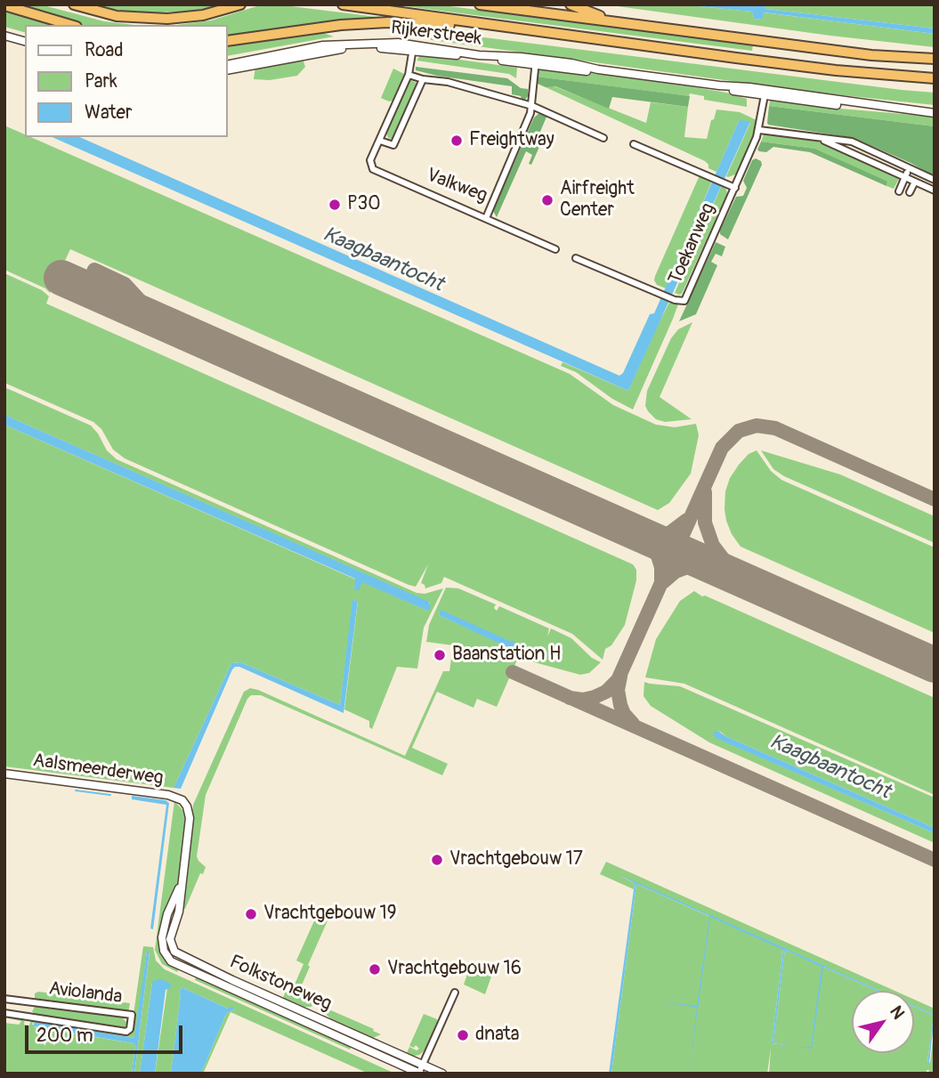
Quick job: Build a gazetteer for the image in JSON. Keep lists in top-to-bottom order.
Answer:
{
  "streets": {
    "street": [
      "Rijkerstreek",
      "Valkweg",
      "Toekanweg",
      "Aalsmeerderweg",
      "Folkstoneweg",
      "Aviolanda"
    ]
  },
  "crossings": [
    ["Rijkerstreek", "Valkweg"],
    ["Rijkerstreek", "Toekanweg"],
    ["Aalsmeerderweg", "Folkstoneweg"]
  ],
  "water": ["Kaagbaantocht"],
  "places": [
    "Freightway",
    "Airfreight Center",
    "P30",
    "Baanstation H",
    "Vrachtgebouw 17",
    "Vrachtgebouw 19",
    "Vrachtgebouw 16",
    "dnata"
  ],
  "legend": ["Road", "Park", "Water"],
  "scale_bar": "200 m",
  "north": "top right"
}
